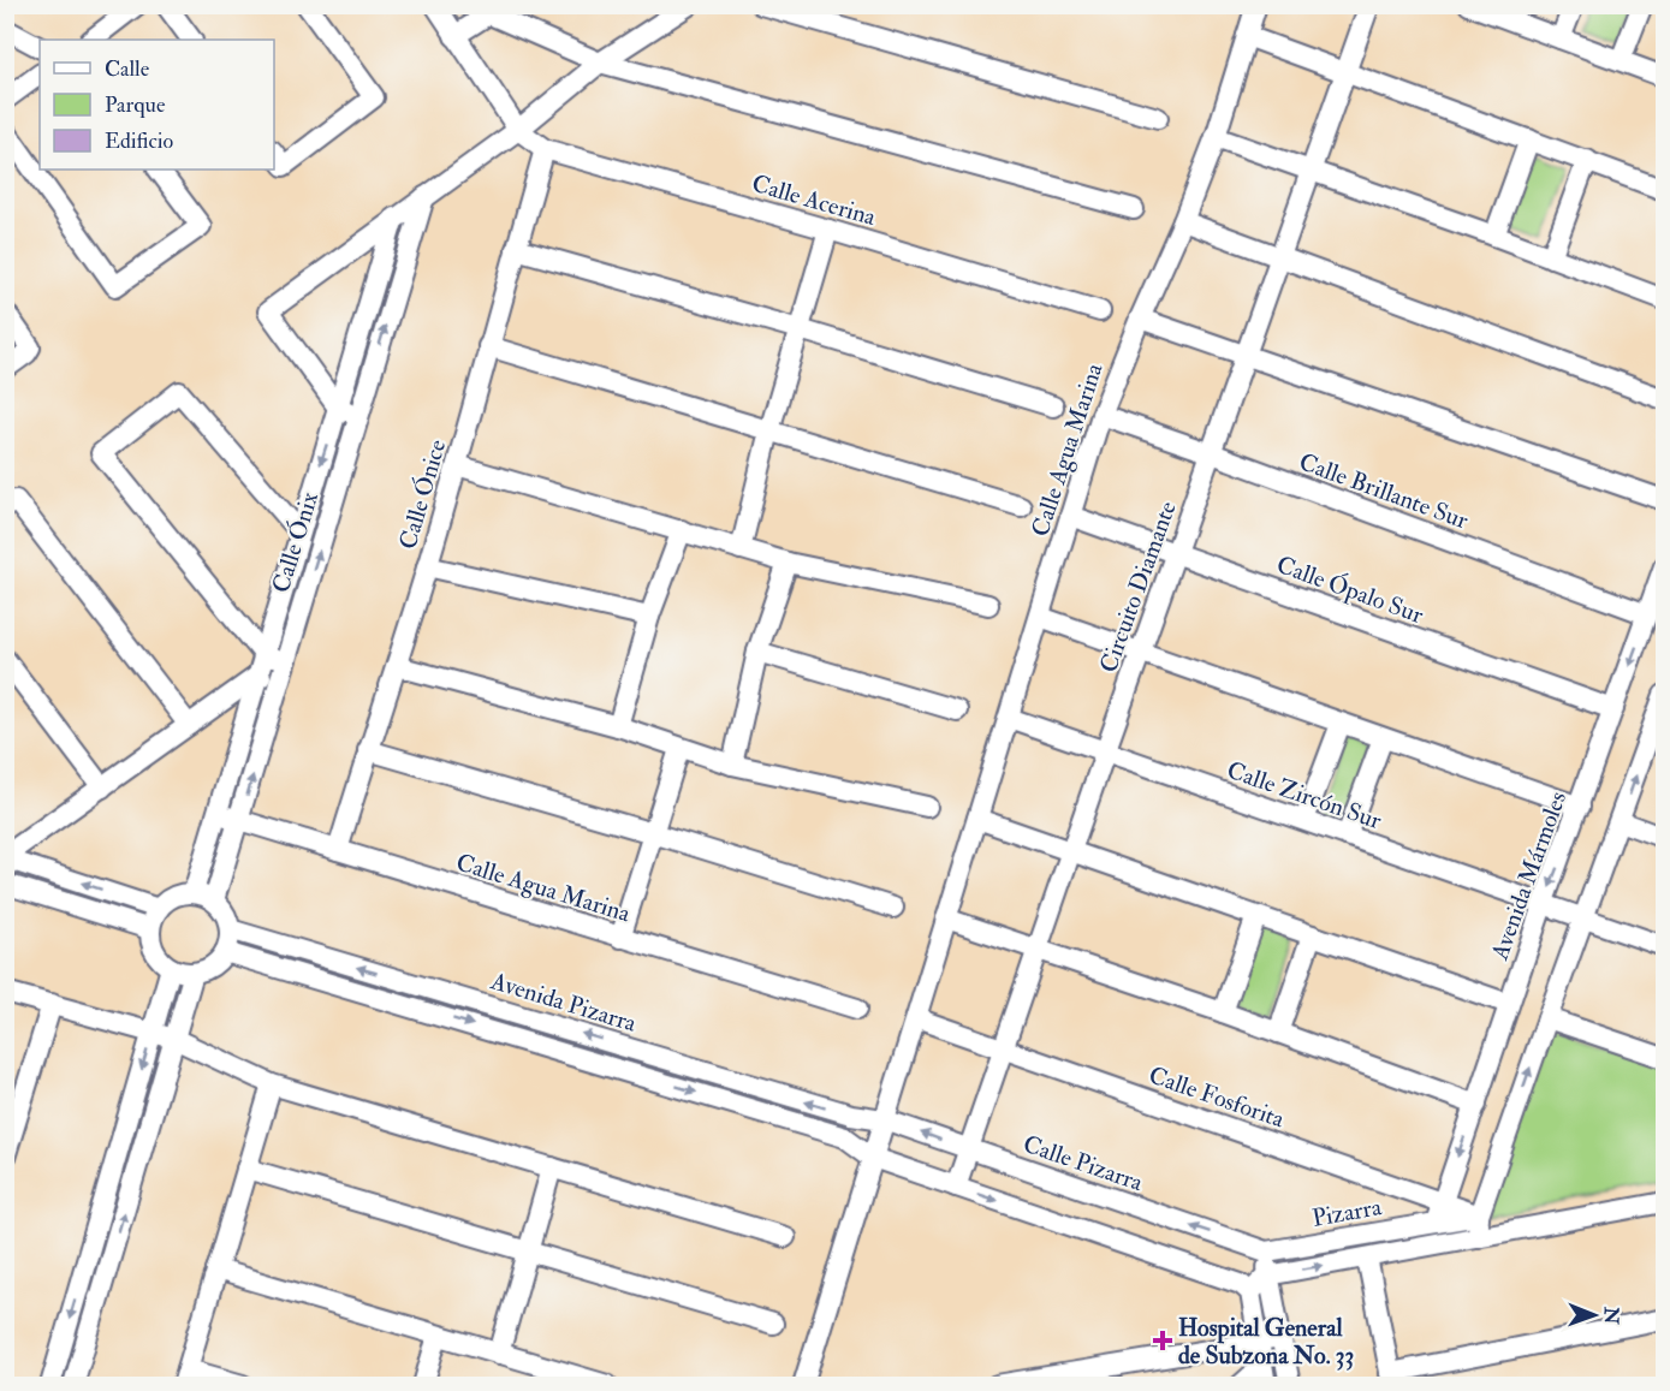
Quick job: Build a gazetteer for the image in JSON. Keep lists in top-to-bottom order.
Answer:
{
  "streets": {
    "street": [
      "Calle Acerina",
      "Calle Agua Marina",
      "Calle Brillante Sur",
      "Calle Ónice",
      "Calle Ónix",
      "Circuito Diamante",
      "Calle Ópalo Sur",
      "Calle Zircón Sur",
      "Avenida Mármoles",
      "Avenida Pizarra",
      "Calle Fosforita",
      "Calle Pizarra",
      "Pizarra"
    ]
  },
  "crossings": [
    ["Calle Acerina", "Calle Ónice"],
    ["Calle Agua Marina", "Calle Brillante Sur"],
    ["Calle Agua Marina", "Calle Ónice"],
    ["Calle Agua Marina", "Calle Ónix"],
    ["Calle Agua Marina", "Calle Ópalo Sur"],
    ["Calle Agua Marina", "Calle Zircón Sur"],
    ["Calle Agua Marina", "Avenida Pizarra"],
    ["Calle Agua Marina", "Calle Fosforita"],
    ["Calle Agua Marina", "Calle Pizarra"],
    ["Calle Brillante Sur", "Circuito Diamante"],
    ["Calle Brillante Sur", "Avenida Mármoles"],
    ["Calle Ónix", "Avenida Pizarra"],
    ["Circuito Diamante", "Calle Ópalo Sur"],
    ["Circuito Diamante", "Calle Zircón Sur"],
    ["Circuito Diamante", "Calle Fosforita"],
    ["Circuito Diamante", "Calle Pizarra"],
    ["Calle Ópalo Sur", "Avenida Mármoles"],
    ["Calle Zircón Sur", "Avenida Mármoles"],
    ["Avenida Mármoles", "Calle Fosforita"],
    ["Avenida Pizarra", "Calle Pizarra"],
    ["Calle Fosforita", "Pizarra"],
    ["Calle Pizarra", "Pizarra"]
  ],
  "places": {
    "health": ["Hospital General de Subzona No. 33"]
  },
  "legend": ["Calle", "Parque", "Edificio"],
  "north": "right"
}
